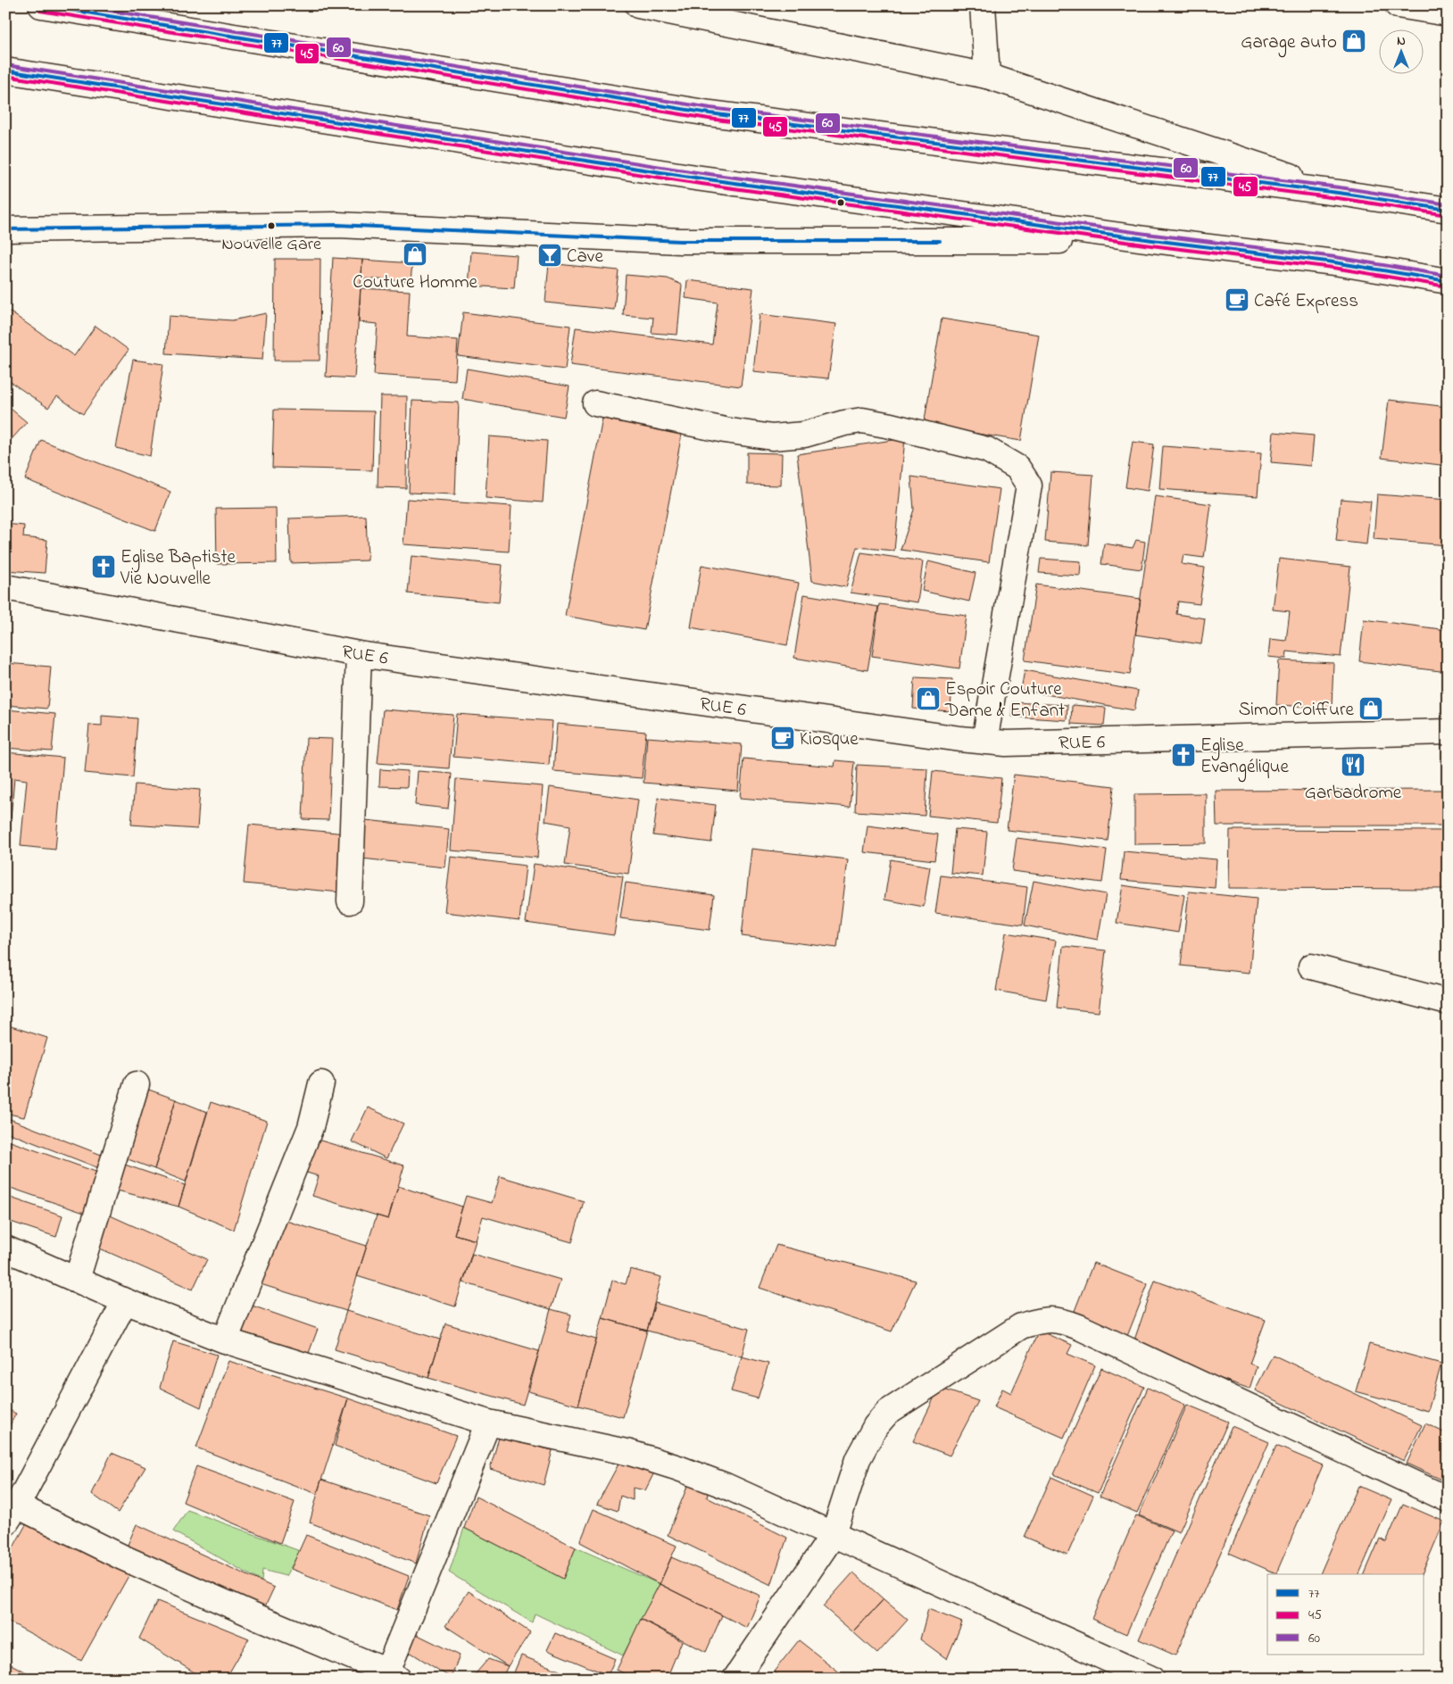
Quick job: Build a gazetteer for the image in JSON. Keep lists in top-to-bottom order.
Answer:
{
  "streets": {
    "street": ["RUE 6"]
  },
  "places": {
    "shop": [
      "Garage auto",
      "Couture Homme",
      "Espoir Couture Dame & Enfant",
      "Simon Coiffure"
    ],
    "other": ["Nouvelle Gare"],
    "bar": ["Cave"],
    "cafe": ["Café Express", "Kiosque"],
    "church": ["Eglise Baptiste Vie Nouvelle", "Eglise Evangélique"],
    "restaurant": ["Garbadrome"]
  },
  "lines": ["transit line 77", "transit line 60", "transit line 45"],
  "legend": ["77", "45", "60"],
  "north": "top"
}
